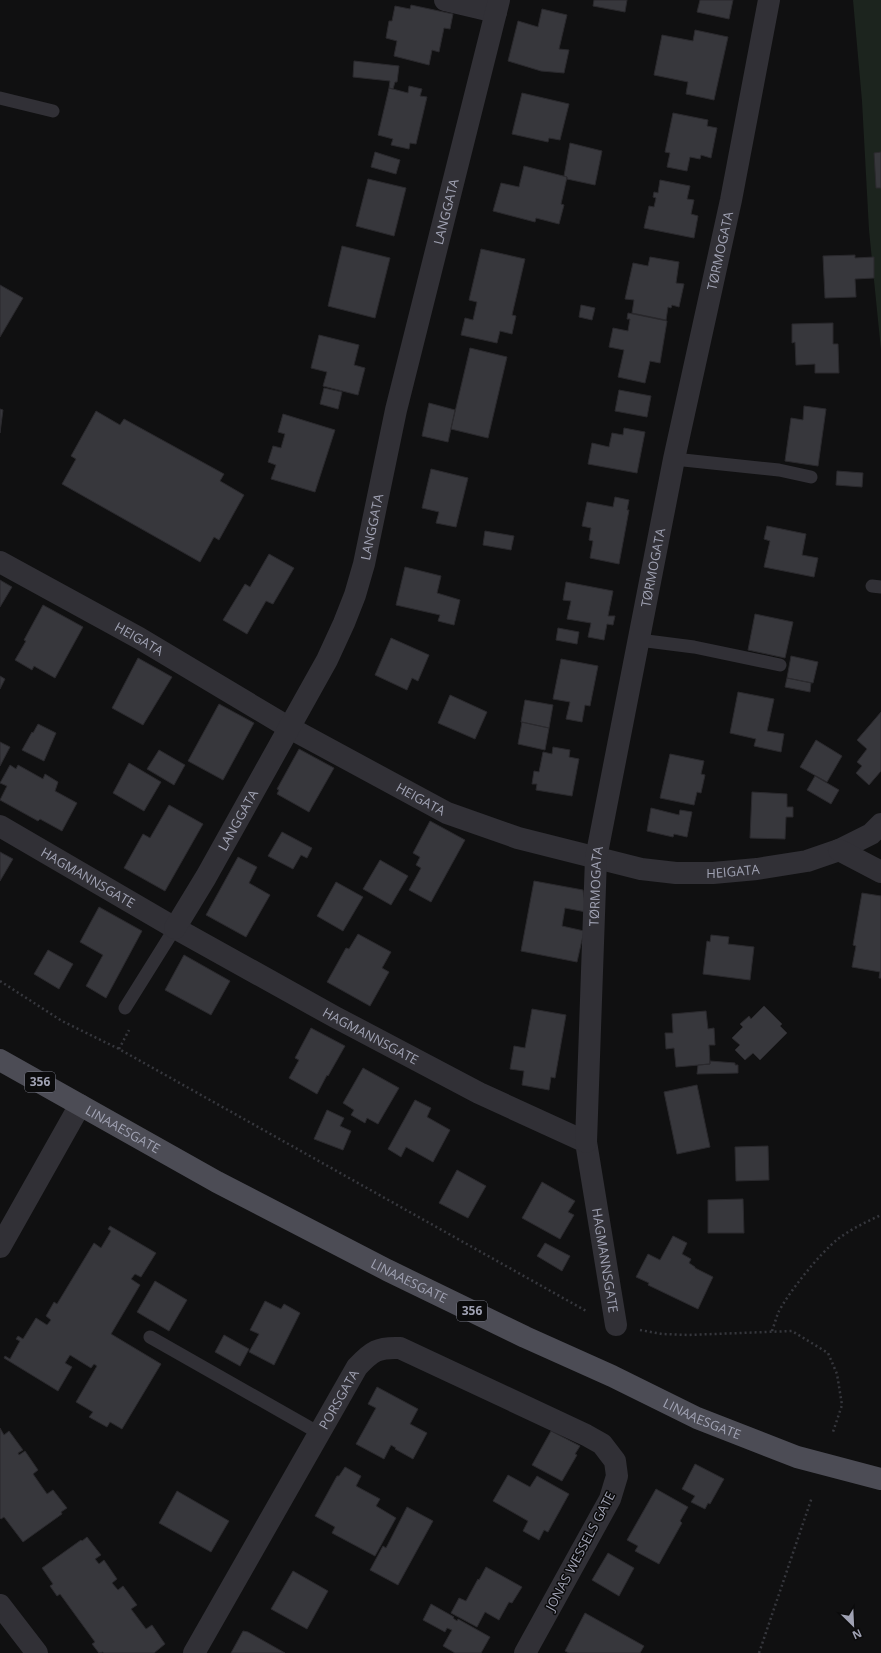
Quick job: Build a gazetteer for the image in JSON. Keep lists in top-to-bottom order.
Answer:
{
  "streets": {
    "main road": ["356", "LINAAESGATE"],
    "street": [
      "LANGGATA",
      "TØRMOGATA",
      "HEIGATA",
      "HAGMANNSGATE",
      "PORSGATA",
      "JONAS WESSELS GATE"
    ]
  },
  "crossings": [
    ["LANGGATA", "HEIGATA"],
    ["LANGGATA", "HAGMANNSGATE"],
    ["TØRMOGATA", "HEIGATA"],
    ["TØRMOGATA", "HAGMANNSGATE"],
    ["PORSGATA", "JONAS WESSELS GATE"]
  ],
  "north": "bottom right"
}
